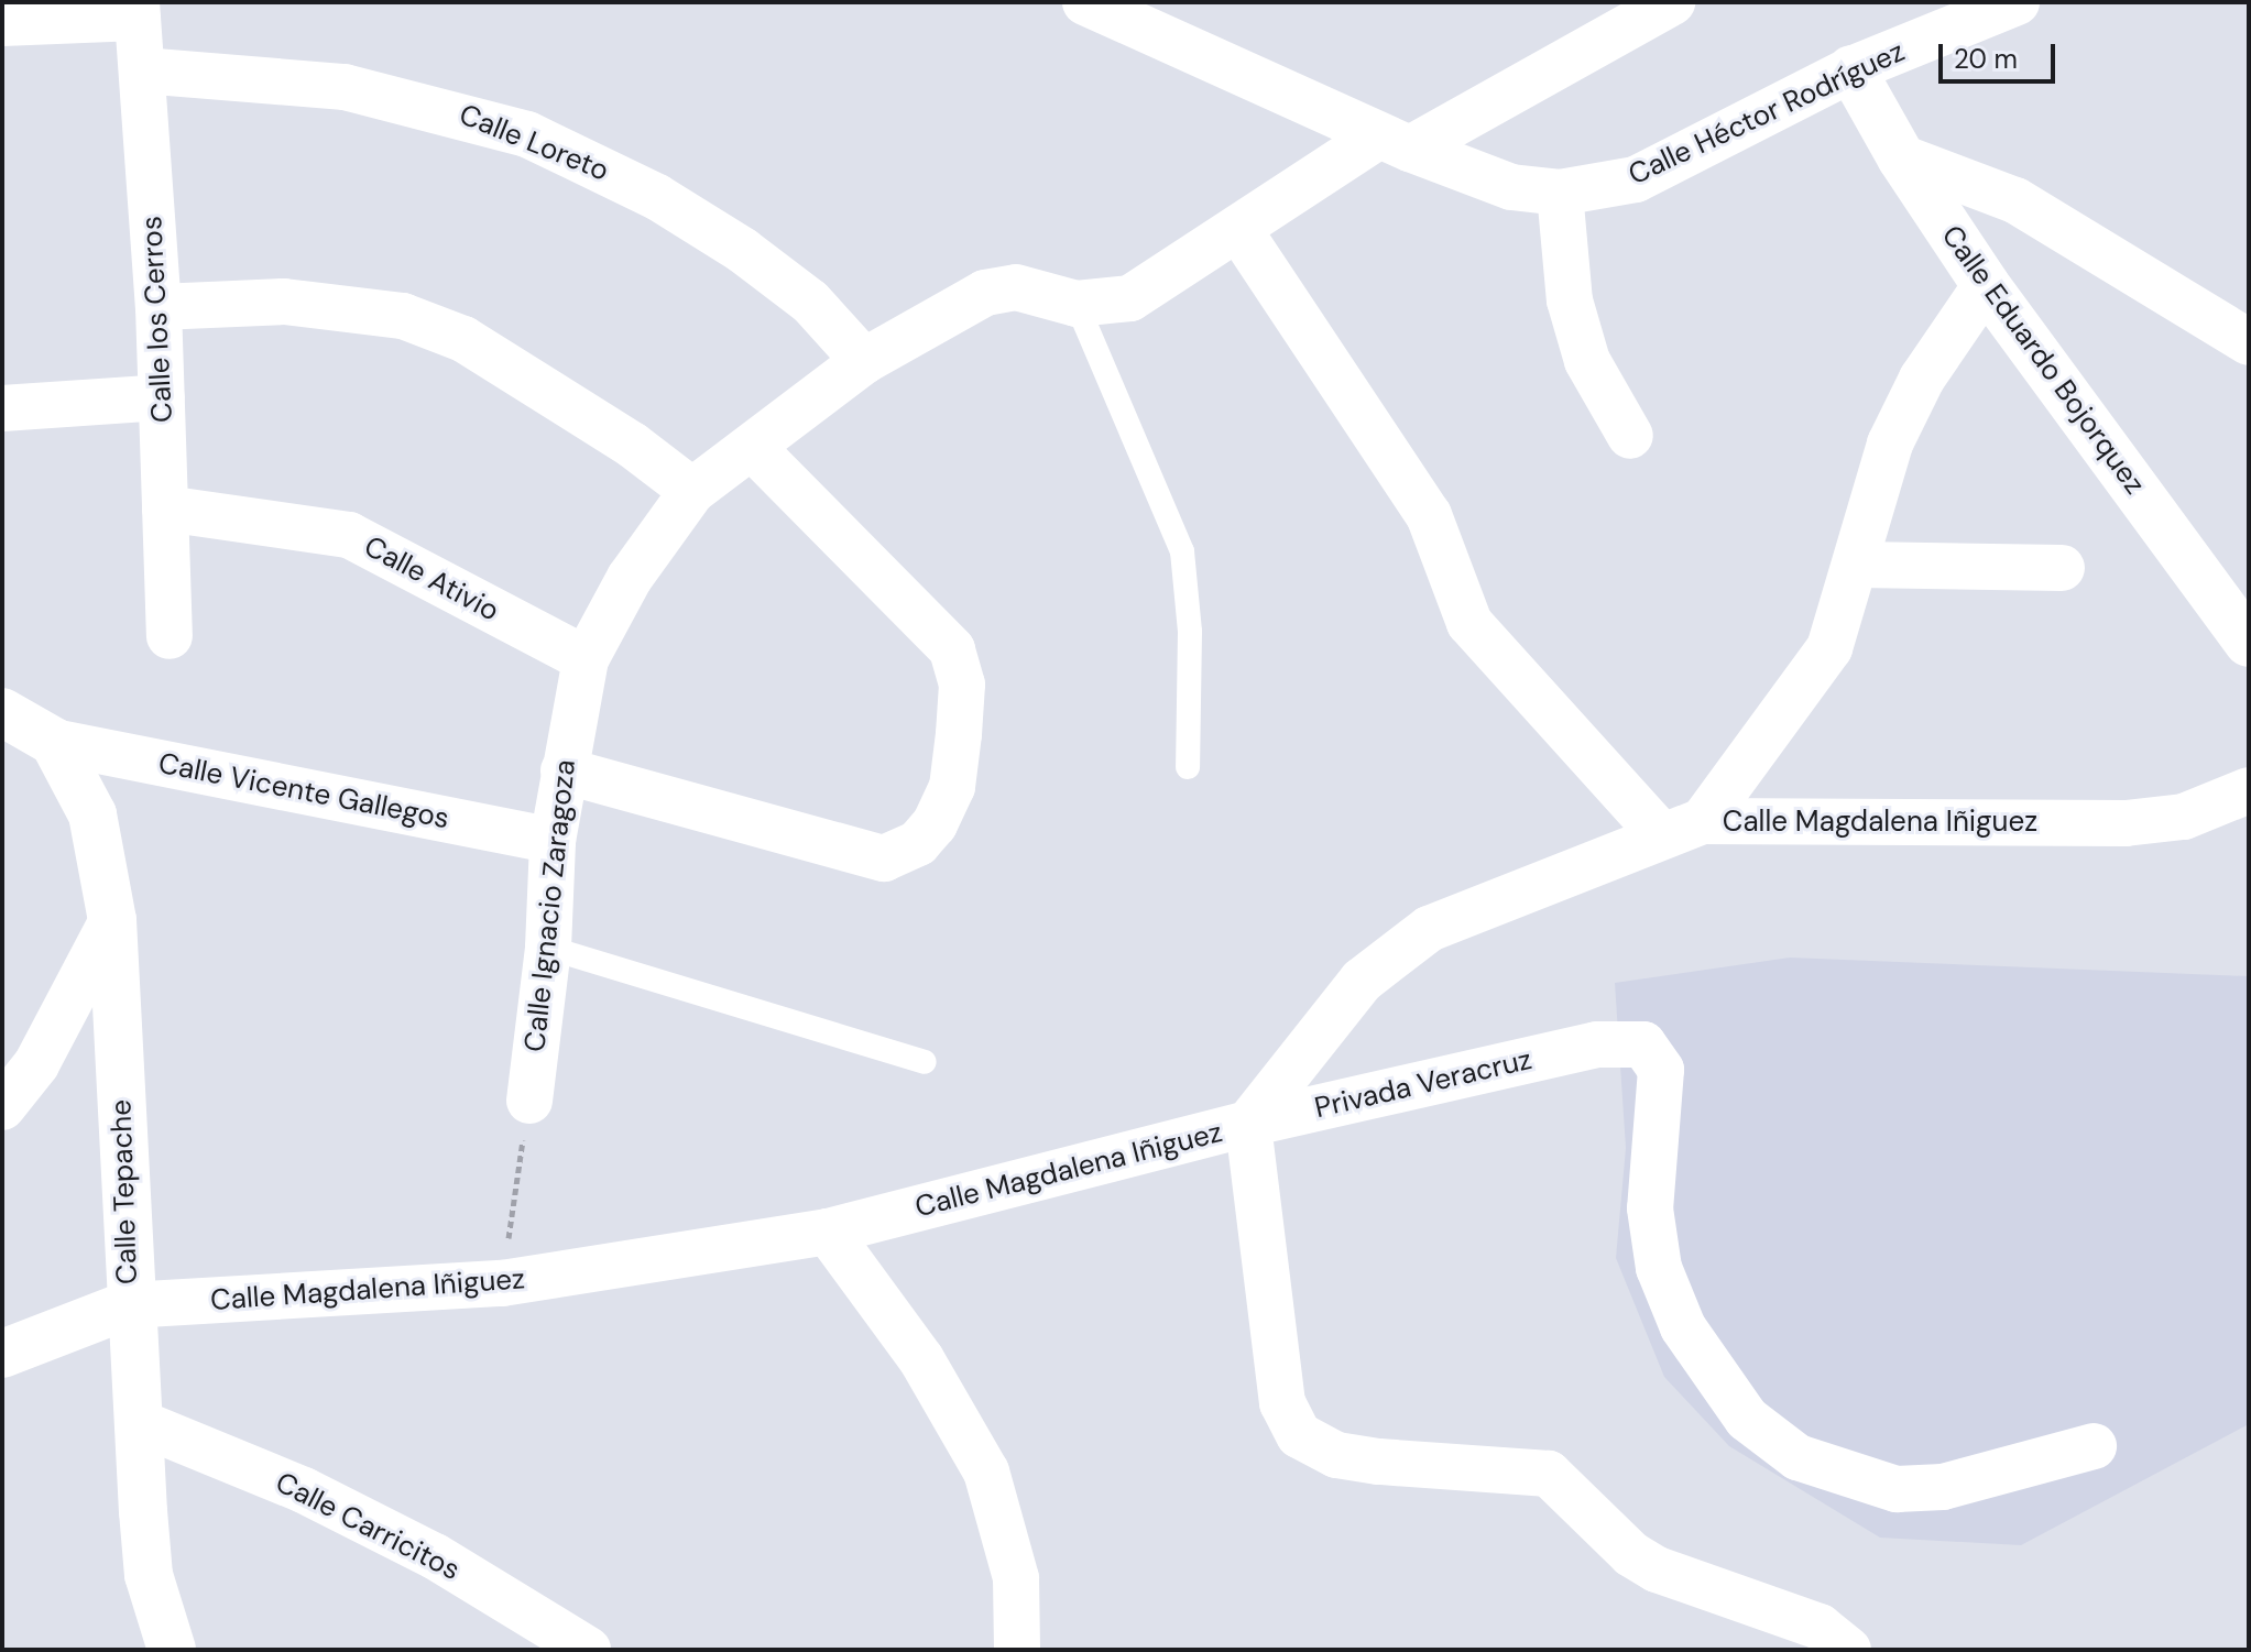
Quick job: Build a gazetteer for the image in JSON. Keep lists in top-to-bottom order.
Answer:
{
  "streets": {
    "street": [
      "Calle Héctor Rodríguez",
      "Calle Loreto",
      "Calle los Cerros",
      "Calle Eduardo Bojorquez",
      "Calle Ativio",
      "Calle Vicente Gallegos",
      "Calle Magdalena Iñiguez",
      "Calle Ignacio Zaragoza",
      "Privada Veracruz",
      "Calle Tepache",
      "Calle Carricitos"
    ]
  },
  "crossings": [
    ["Calle Héctor Rodríguez", "Calle Eduardo Bojorquez"],
    ["Calle Loreto", "Calle los Cerros"],
    ["Calle Loreto", "Calle Ignacio Zaragoza"],
    ["Calle los Cerros", "Calle Ativio"],
    ["Calle Ativio", "Calle Ignacio Zaragoza"],
    ["Calle Vicente Gallegos", "Calle Ignacio Zaragoza"],
    ["Calle Vicente Gallegos", "Calle Tepache"],
    ["Calle Magdalena Iñiguez", "Privada Veracruz"],
    ["Calle Magdalena Iñiguez", "Calle Tepache"],
    ["Calle Tepache", "Calle Carricitos"]
  ],
  "scale_bar": "20 m"
}
